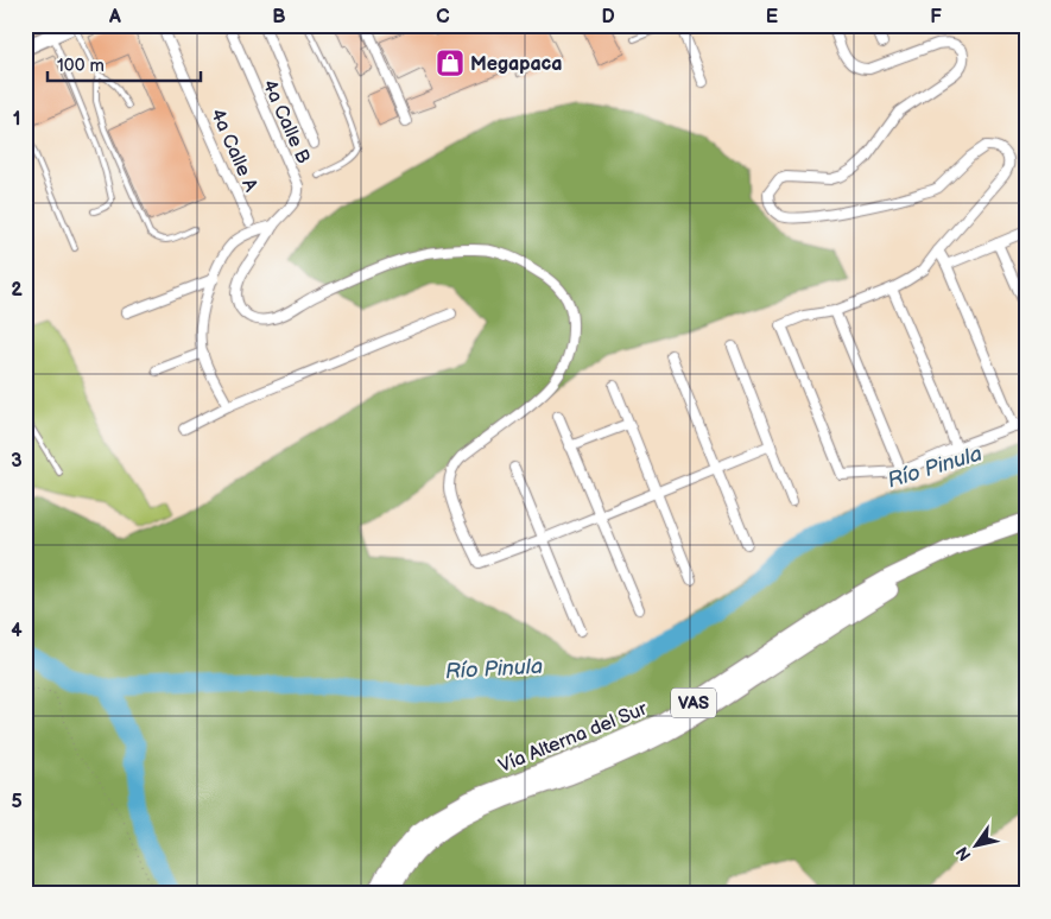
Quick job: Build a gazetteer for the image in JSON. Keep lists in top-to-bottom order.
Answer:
{
  "streets": {
    "highway": ["VAS", "Vía Alterna del Sur"],
    "street": ["4a Calle B", "4a Calle A"]
  },
  "water": ["Río Pinula"],
  "places": {
    "shop": ["Megapaca"]
  },
  "scale_bar": "100 m",
  "north": "bottom left",
  "grid": {
    "columns": [
      "A",
      "B",
      "C",
      "D",
      "E",
      "F"
    ],
    "rows": [
      "1",
      "2",
      "3",
      "4",
      "5"
    ]
  }
}
